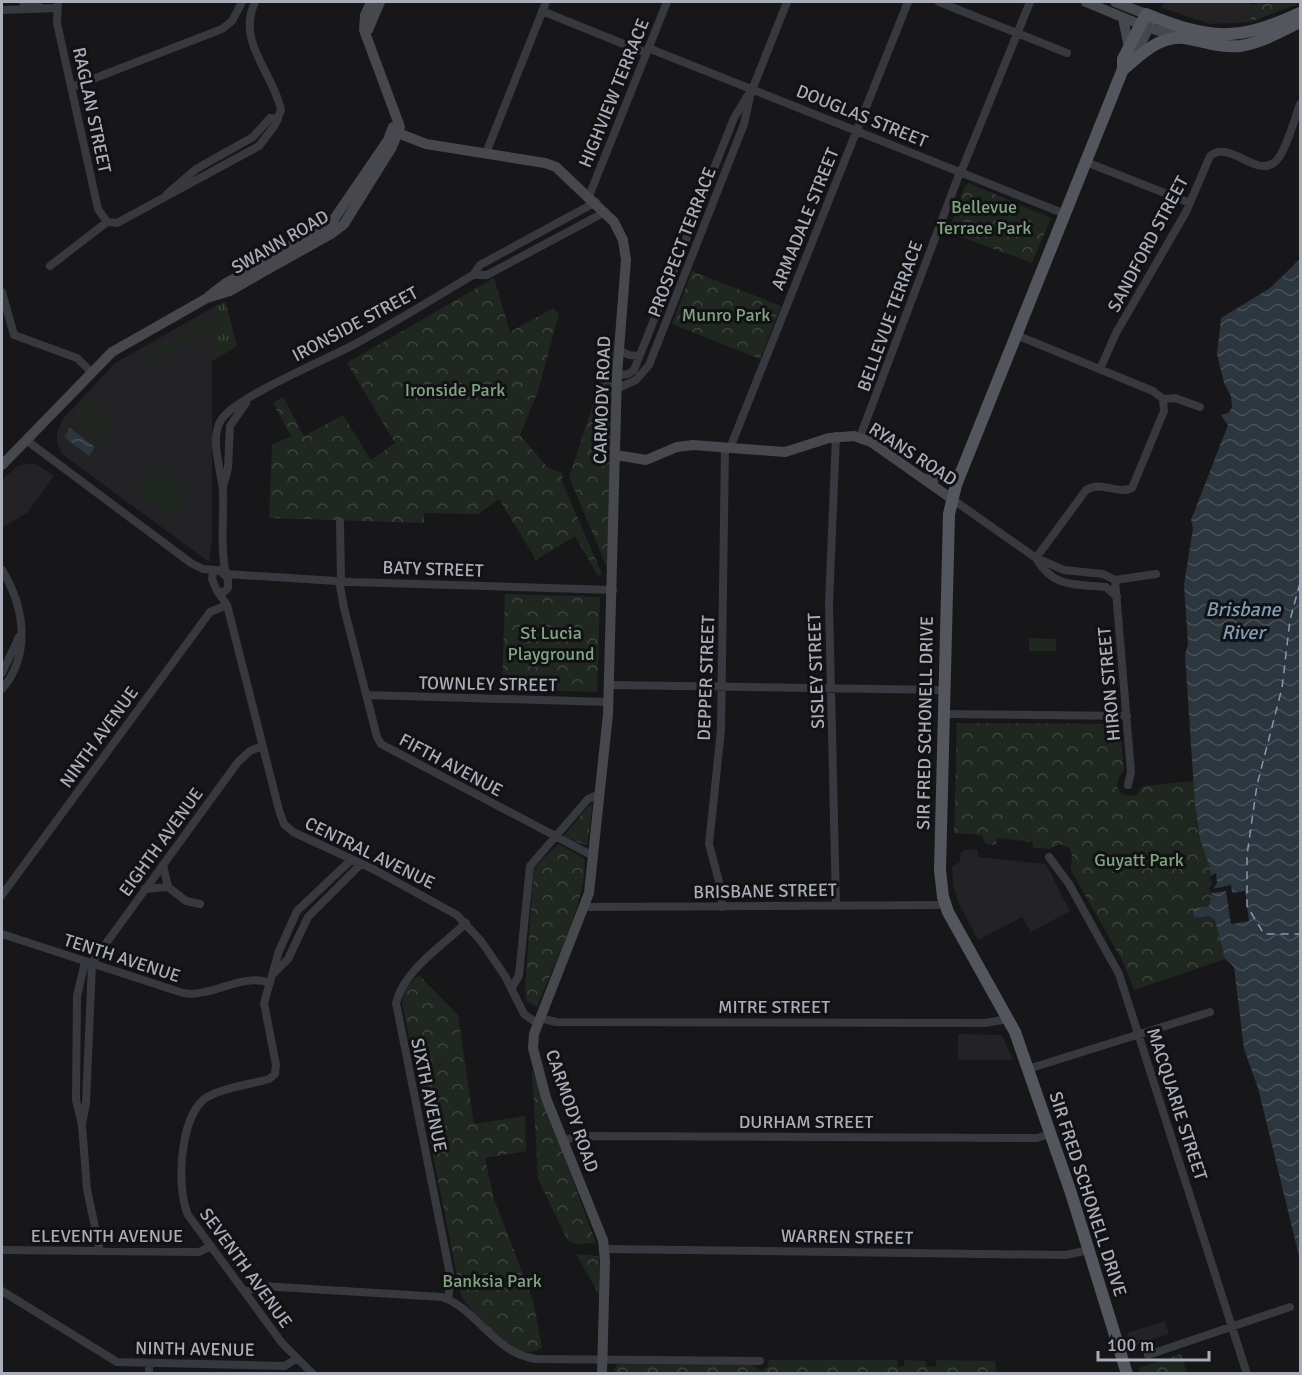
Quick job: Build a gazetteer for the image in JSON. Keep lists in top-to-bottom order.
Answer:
{
  "streets": {
    "main road": ["SIR FRED SCHONELL DRIVE"],
    "street": [
      "HIGHVIEW TERRACE",
      "RAGLAN STREET",
      "DOUGLAS STREET",
      "ARMADALE STREET",
      "SWANN ROAD",
      "PROSPECT TERRACE",
      "SANDFORD STREET",
      "BELLEVUE TERRACE",
      "IRONSIDE STREET",
      "CARMODY ROAD",
      "RYANS ROAD",
      "BATY STREET",
      "SISLEY STREET",
      "DEPPER STREET",
      "TOWNLEY STREET",
      "HIRON STREET",
      "NINTH AVENUE",
      "FIFTH AVENUE",
      "EIGHTH AVENUE",
      "CENTRAL AVENUE",
      "BRISBANE STREET",
      "TENTH AVENUE",
      "MITRE STREET",
      "SIXTH AVENUE",
      "MACQUARIE STREET",
      "DURHAM STREET",
      "ELEVENTH AVENUE",
      "WARREN STREET",
      "SEVENTH AVENUE"
    ]
  },
  "crossings": [
    ["HIGHVIEW TERRACE", "DOUGLAS STREET"],
    ["HIGHVIEW TERRACE", "IRONSIDE STREET"],
    ["HIGHVIEW TERRACE", "CARMODY ROAD"],
    ["DOUGLAS STREET", "ARMADALE STREET"],
    ["DOUGLAS STREET", "PROSPECT TERRACE"],
    ["DOUGLAS STREET", "BELLEVUE TERRACE"],
    ["DOUGLAS STREET", "SIR FRED SCHONELL DRIVE"],
    ["ARMADALE STREET", "RYANS ROAD"],
    ["ARMADALE STREET", "DEPPER STREET"],
    ["SWANN ROAD", "CARMODY ROAD"],
    ["SWANN ROAD", "CENTRAL AVENUE"],
    ["PROSPECT TERRACE", "CARMODY ROAD"],
    ["BELLEVUE TERRACE", "RYANS ROAD"],
    ["IRONSIDE STREET", "CARMODY ROAD"],
    ["IRONSIDE STREET", "BATY STREET"],
    ["IRONSIDE STREET", "CENTRAL AVENUE"],
    ["CARMODY ROAD", "RYANS ROAD"],
    ["CARMODY ROAD", "BATY STREET"],
    ["CARMODY ROAD", "TOWNLEY STREET"],
    ["CARMODY ROAD", "FIFTH AVENUE"],
    ["CARMODY ROAD", "CENTRAL AVENUE"],
    ["CARMODY ROAD", "BRISBANE STREET"],
    ["CARMODY ROAD", "MITRE STREET"],
    ["CARMODY ROAD", "DURHAM STREET"],
    ["CARMODY ROAD", "WARREN STREET"],
    ["RYANS ROAD", "SISLEY STREET"],
    ["RYANS ROAD", "DEPPER STREET"],
    ["RYANS ROAD", "HIRON STREET"],
    ["RYANS ROAD", "SIR FRED SCHONELL DRIVE"],
    ["BATY STREET", "FIFTH AVENUE"],
    ["BATY STREET", "CENTRAL AVENUE"],
    ["SISLEY STREET", "BRISBANE STREET"],
    ["DEPPER STREET", "BRISBANE STREET"],
    ["TOWNLEY STREET", "FIFTH AVENUE"],
    ["SIR FRED SCHONELL DRIVE", "BRISBANE STREET"],
    ["SIR FRED SCHONELL DRIVE", "MITRE STREET"],
    ["SIR FRED SCHONELL DRIVE", "DURHAM STREET"],
    ["SIR FRED SCHONELL DRIVE", "WARREN STREET"],
    ["NINTH AVENUE", "CENTRAL AVENUE"],
    ["NINTH AVENUE", "SEVENTH AVENUE"],
    ["EIGHTH AVENUE", "CENTRAL AVENUE"],
    ["EIGHTH AVENUE", "TENTH AVENUE"],
    ["CENTRAL AVENUE", "MITRE STREET"],
    ["CENTRAL AVENUE", "SIXTH AVENUE"],
    ["CENTRAL AVENUE", "SEVENTH AVENUE"],
    ["TENTH AVENUE", "SEVENTH AVENUE"],
    ["ELEVENTH AVENUE", "SEVENTH AVENUE"]
  ],
  "water": ["Brisbane River"],
  "parks": [
    "Bellevue Terrace Park",
    "Munro Park",
    "Ironside Park",
    "St Lucia Playground",
    "Guyatt Park",
    "Banksia Park"
  ],
  "scale_bar": "100 m"
}
